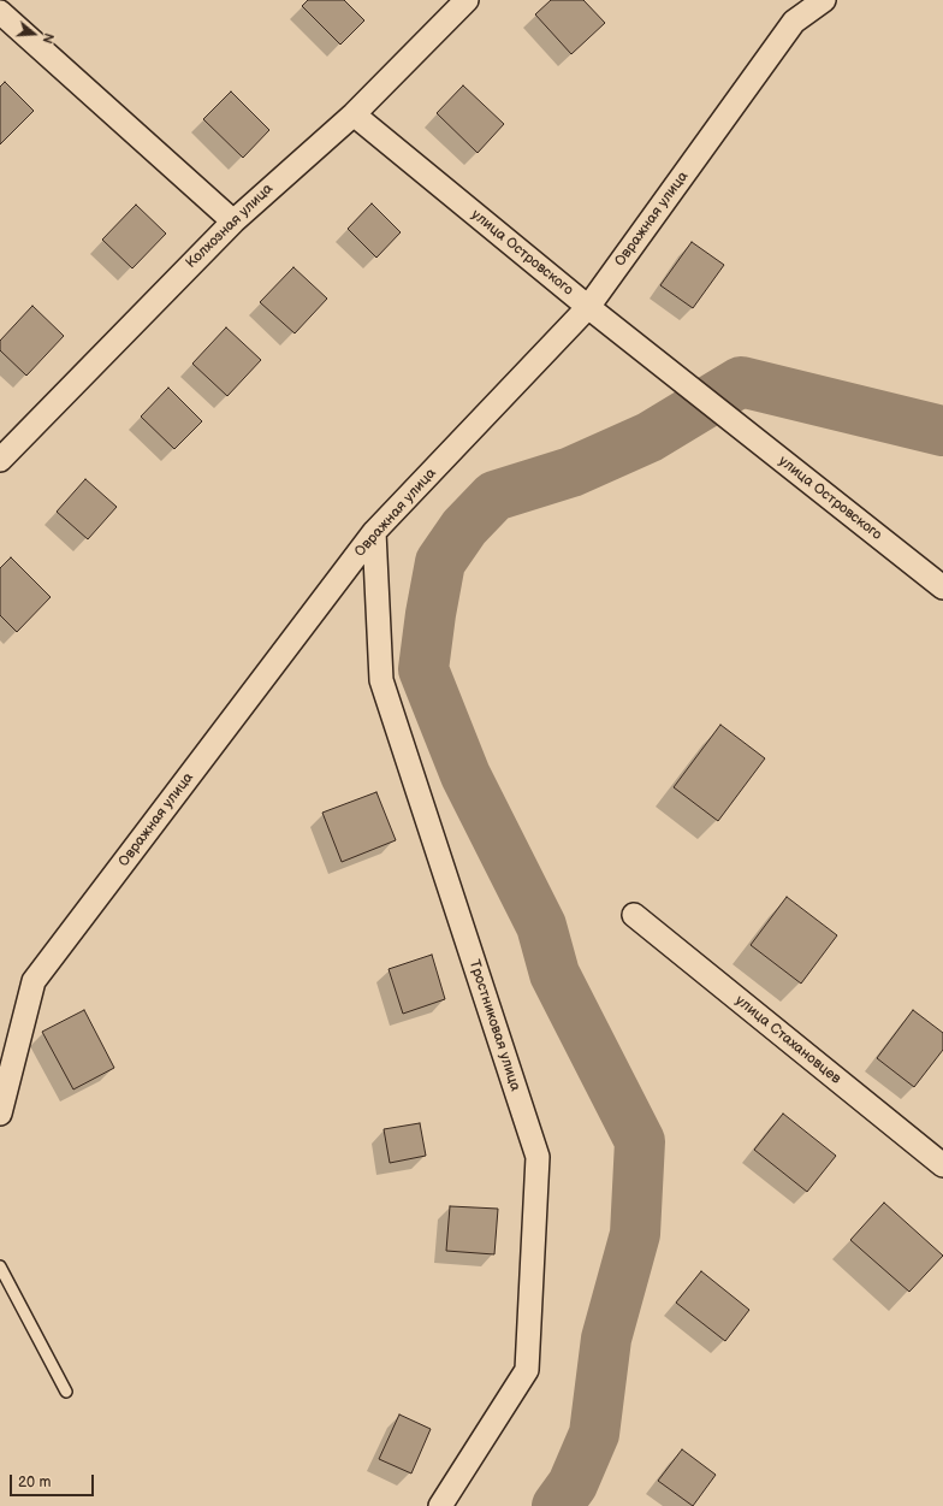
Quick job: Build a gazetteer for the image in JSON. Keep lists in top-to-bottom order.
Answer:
{
  "streets": {
    "street": [
      "Овражная улица",
      "Колхозная улица",
      "улица Островского",
      "Тростниковая улица",
      "улица Стахановцев"
    ]
  },
  "crossings": [
    ["Овражная улица", "улица Островского"],
    ["Овражная улица", "Тростниковая улица"],
    ["Колхозная улица", "улица Островского"]
  ],
  "scale_bar": "20 m",
  "north": "right"
}
